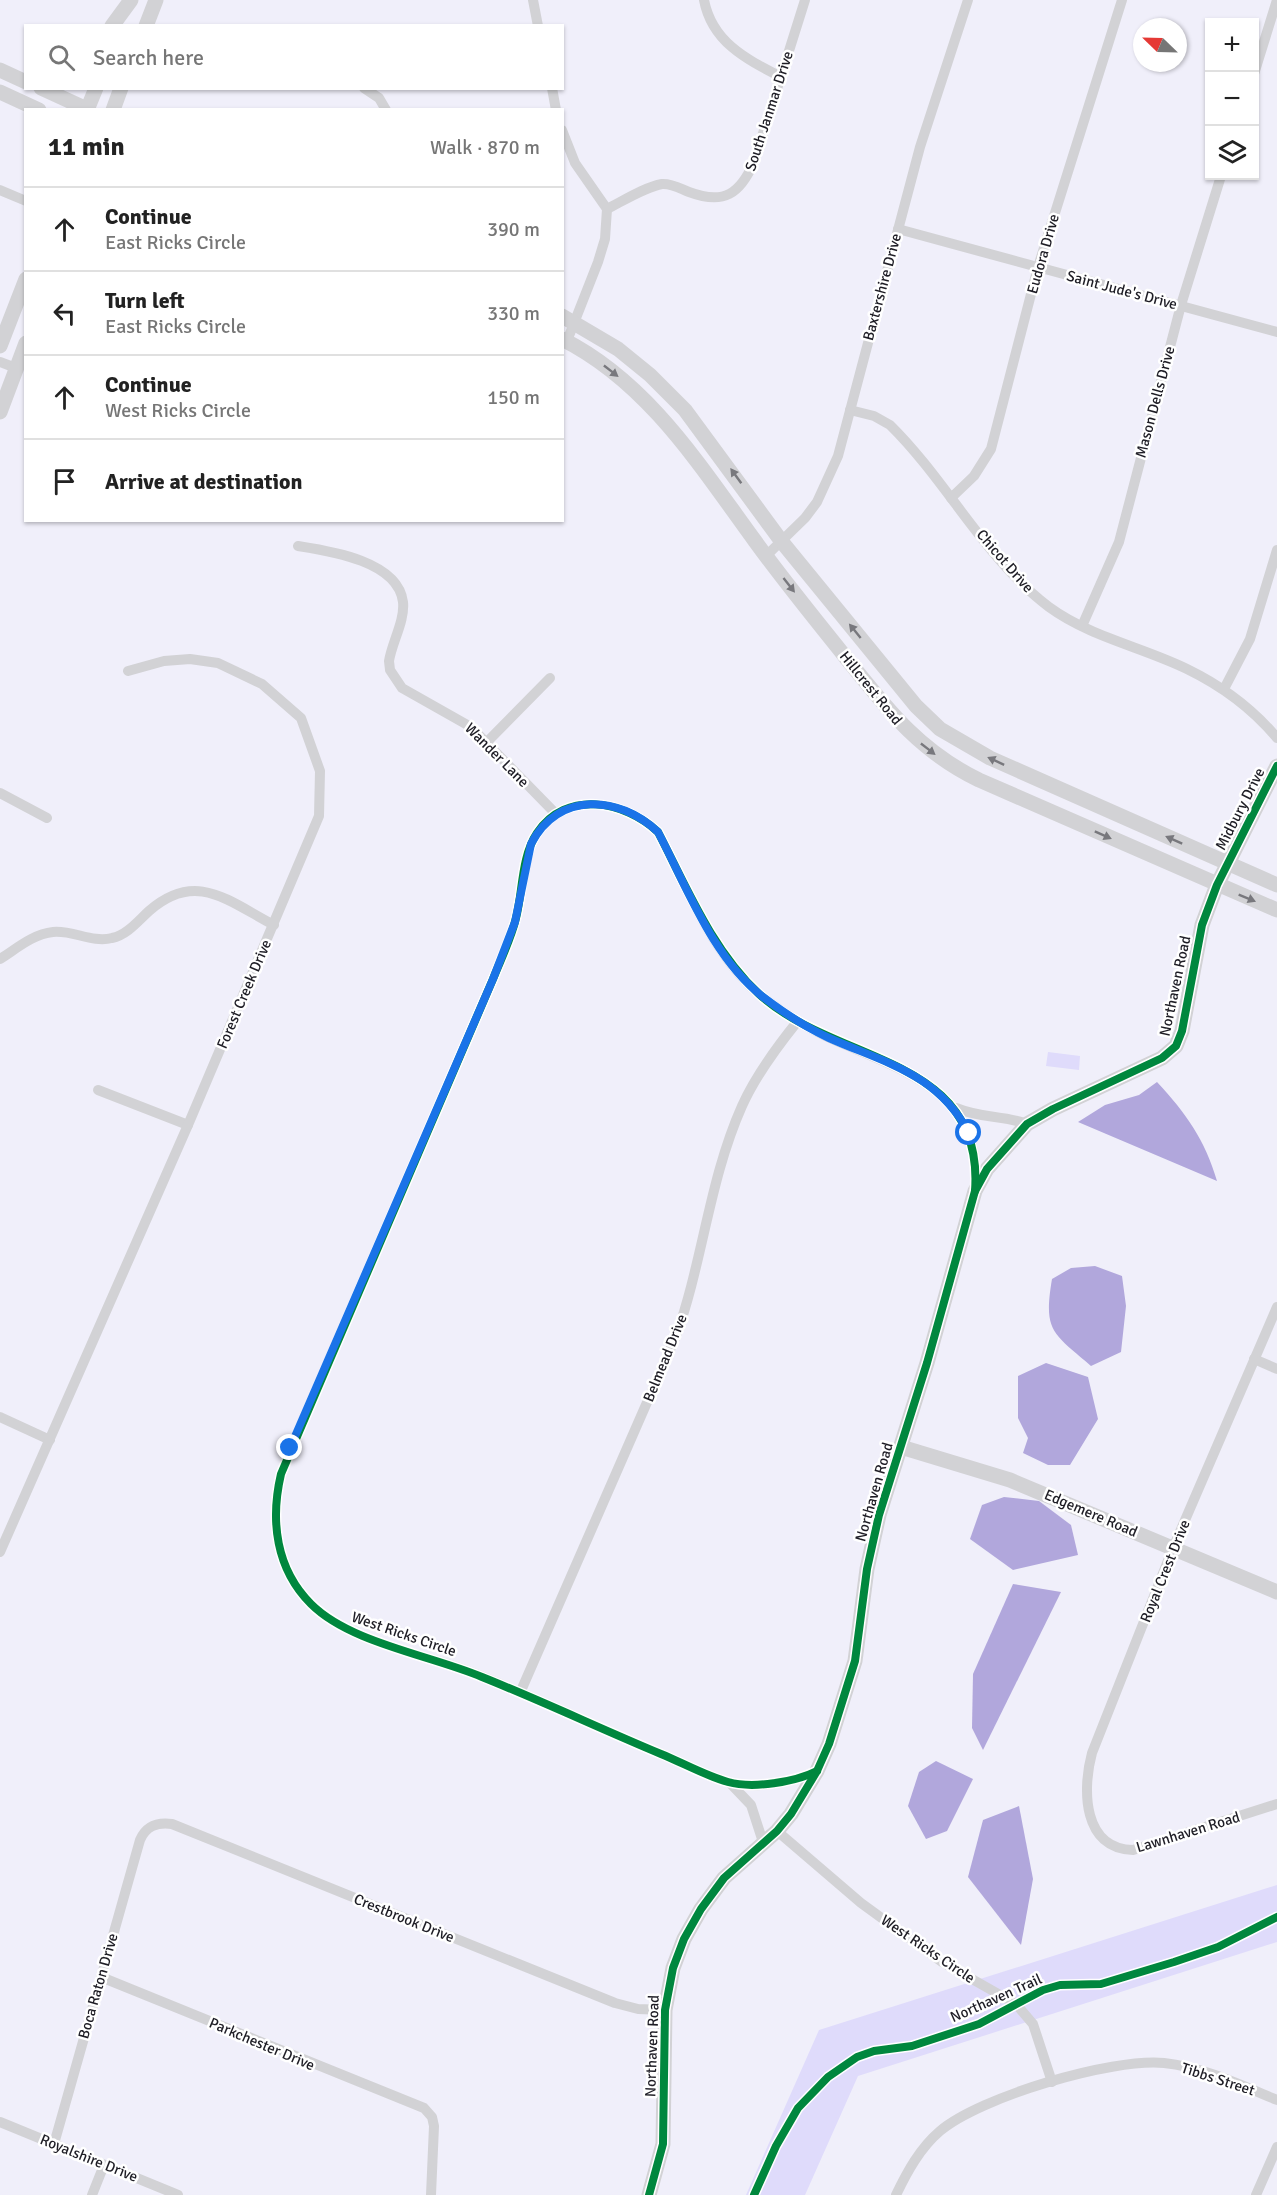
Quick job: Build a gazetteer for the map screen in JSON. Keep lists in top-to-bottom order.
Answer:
{
  "streets": {
    "main road": [
      "Hillcrest Road",
      "Midbury Drive",
      "Northaven Road",
      "Edgemere Road"
    ],
    "street": [
      "South Janmar Drive",
      "Eudora Drive",
      "Baxtershire Drive",
      "Saint Jude's Drive",
      "Mason Dells Drive",
      "Chicot Drive",
      "Wander Lane",
      "Forest Creek Drive",
      "Belmead Drive",
      "Royal Crest Drive",
      "West Ricks Circle",
      "Lawnhaven Road",
      "Crestbrook Drive",
      "Boca Raton Drive",
      "Parkchester Drive",
      "Tibbs Street",
      "Royalshire Drive"
    ],
    "cycle path": ["Northaven Trail"]
  },
  "crossings": [
    ["Eudora Drive", "Saint Jude's Drive"],
    ["Eudora Drive", "Chicot Drive"],
    ["Baxtershire Drive", "Saint Jude's Drive"],
    ["Baxtershire Drive", "Chicot Drive"],
    ["Baxtershire Drive", "Hillcrest Road"],
    ["Saint Jude's Drive", "Mason Dells Drive"],
    ["Mason Dells Drive", "Chicot Drive"],
    ["Hillcrest Road", "Midbury Drive"],
    ["Hillcrest Road", "Northaven Road"],
    ["Wander Lane", "West Ricks Circle"],
    ["Midbury Drive", "Northaven Road"],
    ["Northaven Road", "Edgemere Road"],
    ["Northaven Road", "West Ricks Circle"],
    ["Northaven Road", "Crestbrook Drive"],
    ["Belmead Drive", "West Ricks Circle"],
    ["Edgemere Road", "Royal Crest Drive"],
    ["Royal Crest Drive", "Lawnhaven Road"],
    ["West Ricks Circle", "Tibbs Street"],
    ["Crestbrook Drive", "Boca Raton Drive"],
    ["Boca Raton Drive", "Parkchester Drive"],
    ["Boca Raton Drive", "Royalshire Drive"]
  ],
  "north": "top left",
  "page": {
    "map_buttons": ["+", "−"],
    "search": "Search here",
    "heading": ["11 min", "Walk · 870 m"],
    "list": [
      ["Continue", "East Ricks Circle", "390 m"],
      ["Turn left", "East Ricks Circle", "330 m"],
      ["Continue", "West Ricks Circle", "150 m"],
      "Arrive at destination"
    ]
  }
}
